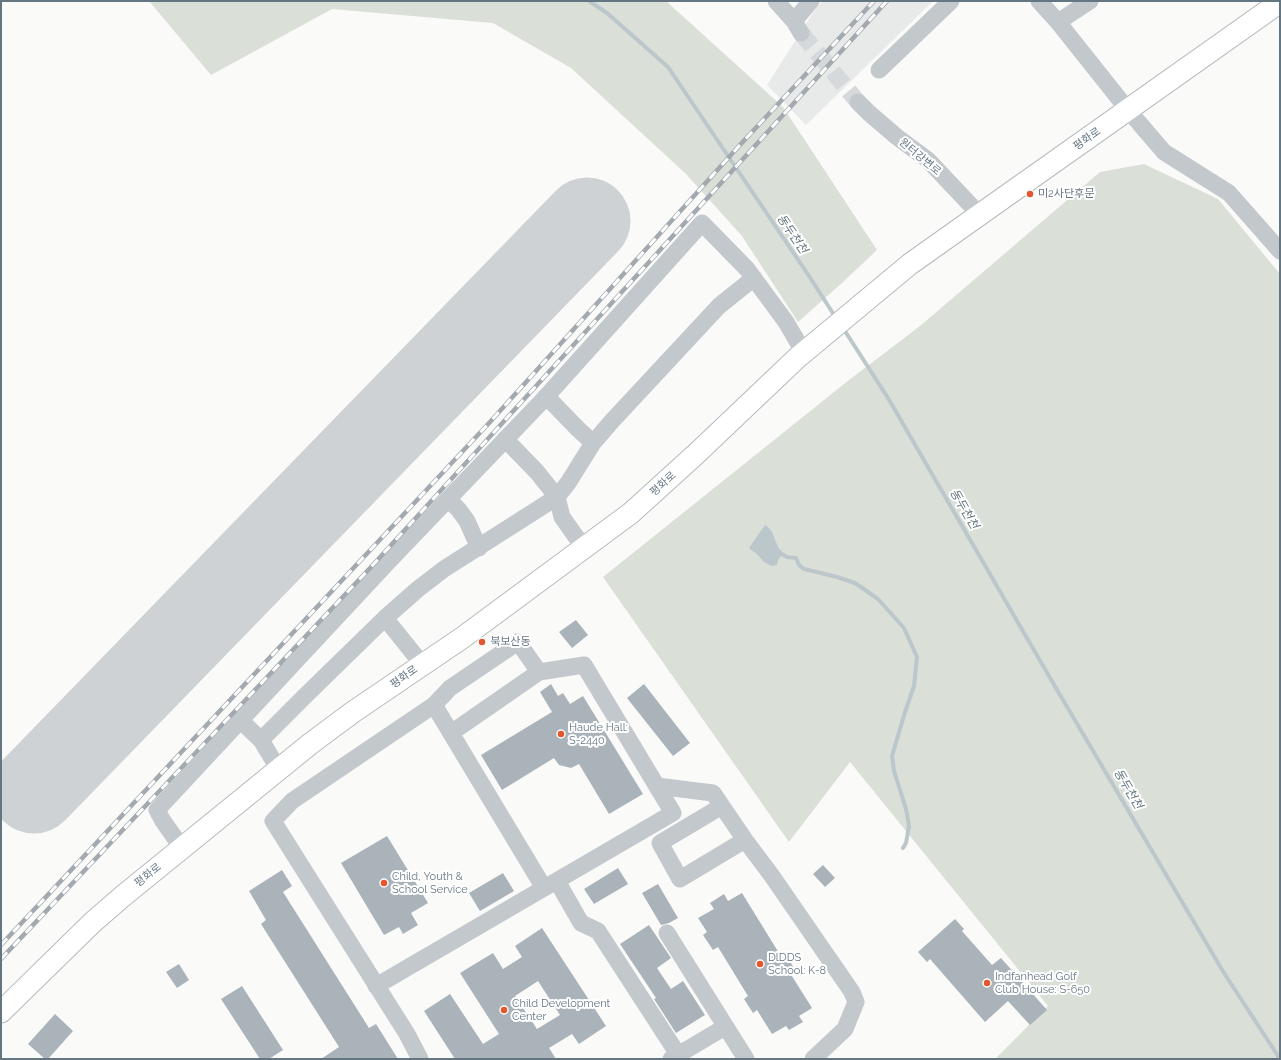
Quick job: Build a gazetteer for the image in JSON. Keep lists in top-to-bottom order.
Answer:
{
  "streets": {
    "main road": ["평화로"],
    "street": ["원터강변로"]
  },
  "crossings": [
    ["평화로", "원터강변로"]
  ],
  "water": ["동두천천"],
  "places": [
    "미2사단후문",
    "북보산동",
    "Haude Hall: S-2440",
    "Child, Youth & School Service",
    "DlDDS School: K-8",
    "Indfanhead Golf Club House: S-650",
    "Child Development Center"
  ]
}
